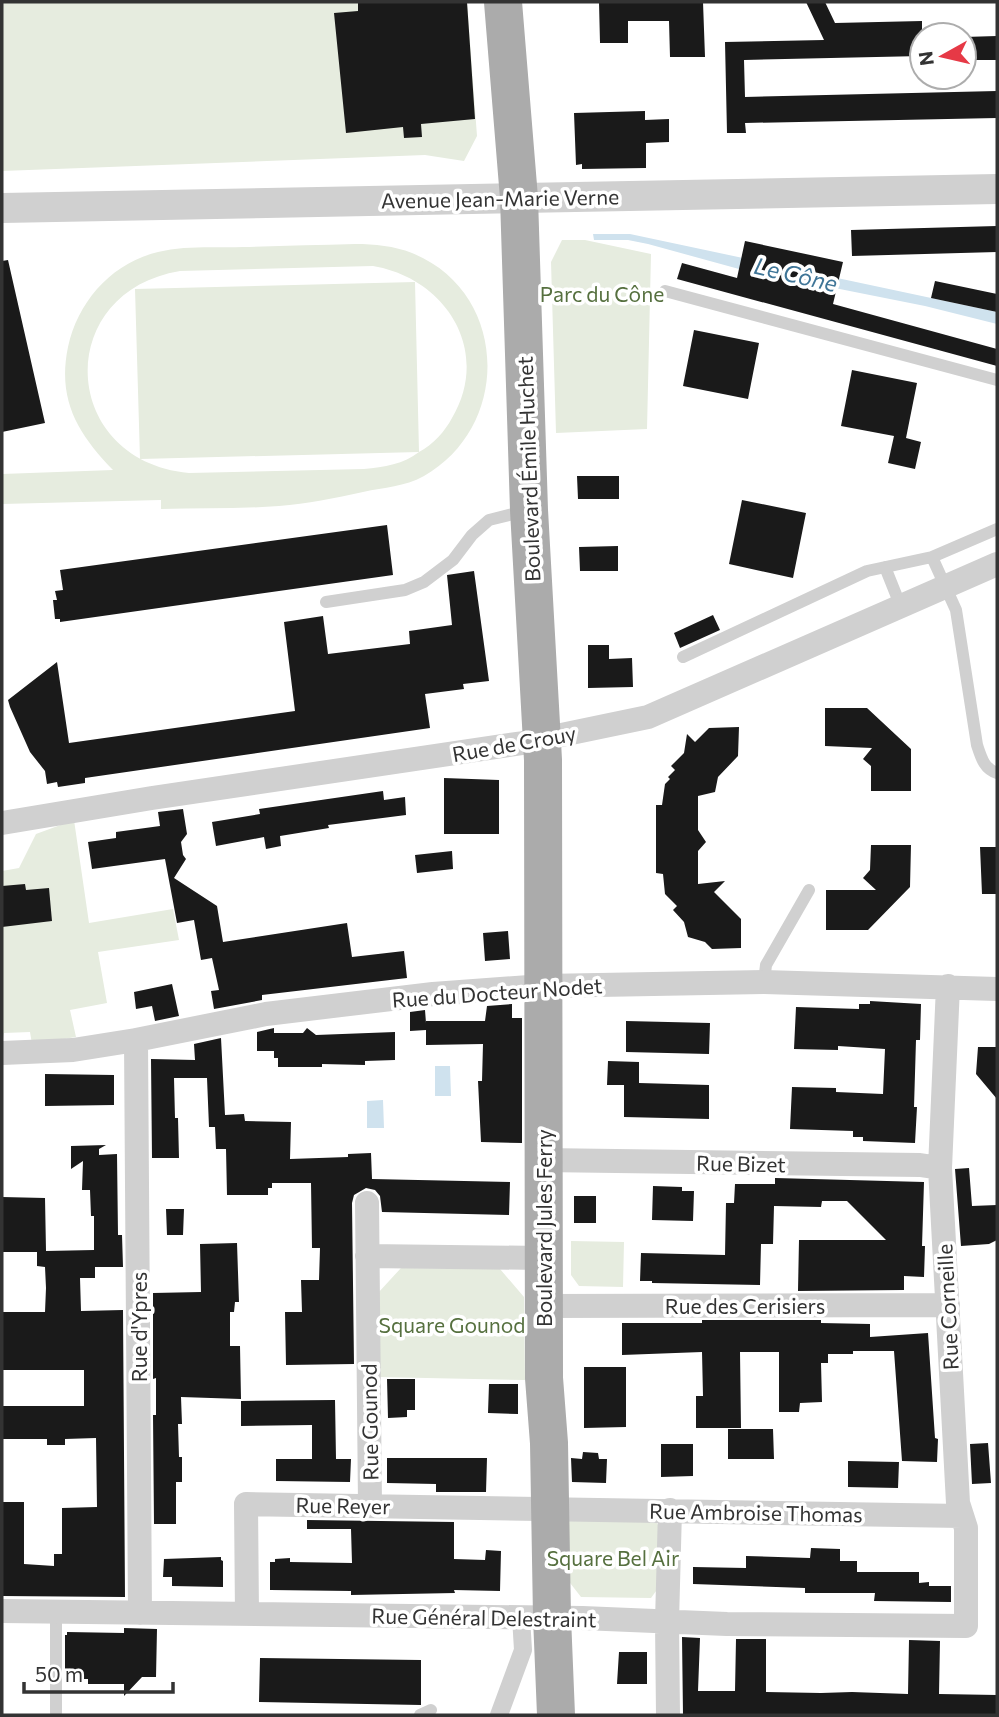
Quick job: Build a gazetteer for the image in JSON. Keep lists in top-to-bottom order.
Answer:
{
  "streets": {
    "main road": ["Boulevard Émile Huchet", "Boulevard Jules Ferry"],
    "street": [
      "Avenue Jean-Marie Verne",
      "Rue de Crouy",
      "Rue du Docteur Nodet",
      "Rue Bizet",
      "Rue des Cerisiers",
      "Rue Corneille",
      "Rue d'Ypres",
      "Rue Gounod",
      "Rue Reyer",
      "Rue Ambroise Thomas",
      "Rue Général Delestraint"
    ]
  },
  "crossings": [
    ["Avenue Jean-Marie Verne", "Boulevard Émile Huchet"],
    ["Boulevard Émile Huchet", "Rue de Crouy"],
    ["Boulevard Émile Huchet", "Boulevard Jules Ferry"],
    ["Rue de Crouy", "Boulevard Jules Ferry"],
    ["Rue du Docteur Nodet", "Boulevard Jules Ferry"],
    ["Rue du Docteur Nodet", "Rue Corneille"],
    ["Rue du Docteur Nodet", "Rue d'Ypres"],
    ["Rue Bizet", "Boulevard Jules Ferry"],
    ["Rue Bizet", "Rue Corneille"],
    ["Boulevard Jules Ferry", "Rue des Cerisiers"],
    ["Boulevard Jules Ferry", "Rue Reyer"],
    ["Boulevard Jules Ferry", "Rue Ambroise Thomas"],
    ["Boulevard Jules Ferry", "Rue Général Delestraint"],
    ["Rue des Cerisiers", "Rue Corneille"],
    ["Rue Corneille", "Rue Ambroise Thomas"],
    ["Rue Corneille", "Rue Général Delestraint"],
    ["Rue d'Ypres", "Rue Général Delestraint"],
    ["Rue Gounod", "Rue Reyer"],
    ["Rue Reyer", "Rue Ambroise Thomas"],
    ["Rue Reyer", "Rue Général Delestraint"]
  ],
  "water": ["Le Cône"],
  "parks": ["Parc du Cône", "Square Gounod", "Square Bel Air"],
  "scale_bar": "50 m",
  "north": "left"
}
